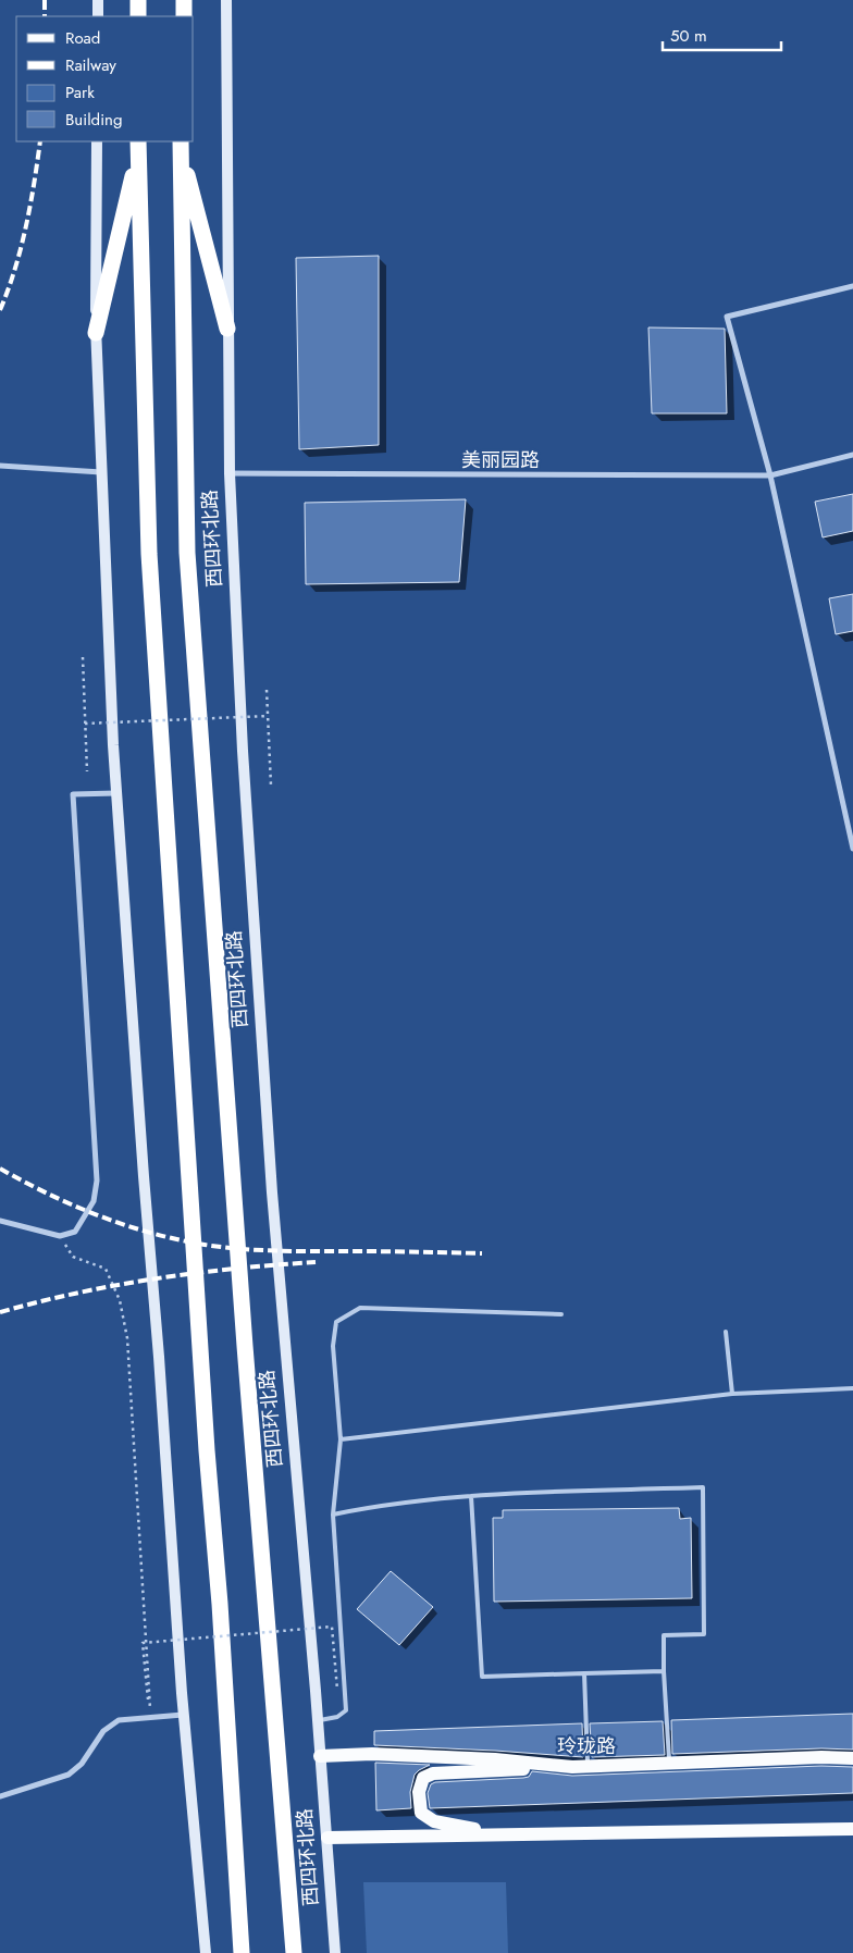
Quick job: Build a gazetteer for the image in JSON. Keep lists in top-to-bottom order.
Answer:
{
  "streets": {
    "highway": ["西四环北路"],
    "main road": ["玲珑路"],
    "street": ["美丽园路"]
  },
  "crossings": [
    ["美丽园路", "西四环北路"],
    ["西四环北路", "玲珑路"]
  ],
  "legend": [
    "Road",
    "Railway",
    "Park",
    "Building"
  ],
  "scale_bar": "50 m"
}
